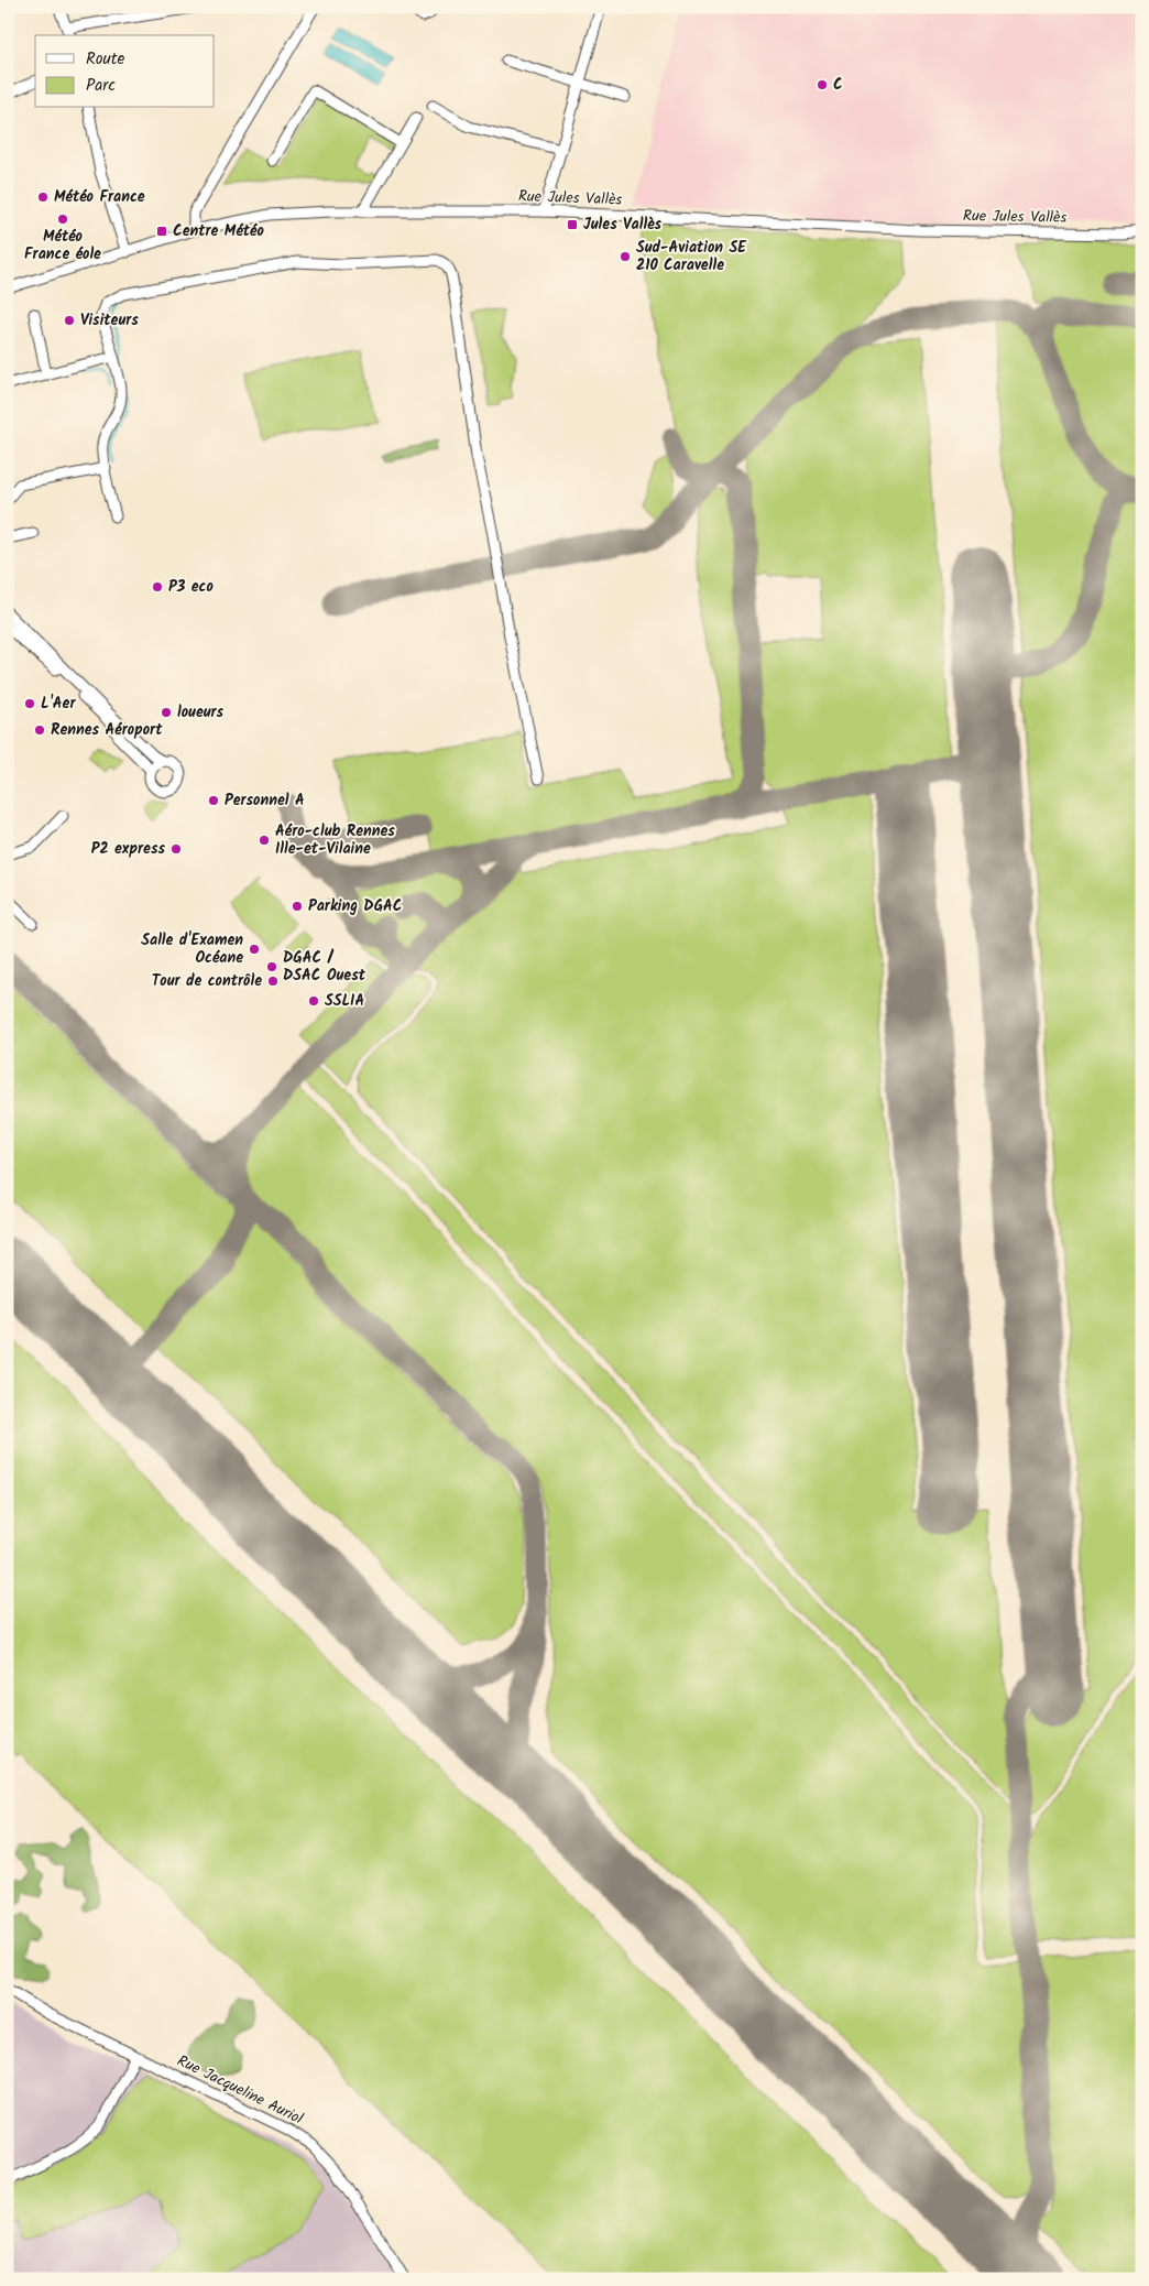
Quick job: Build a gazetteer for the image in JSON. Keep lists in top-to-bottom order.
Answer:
{
  "streets": {
    "street": ["Rue Jules Vallès", "Rue Jacqueline Auriol"]
  },
  "places": {
    "other": [
      "C",
      "Météo France",
      "Météo France éole",
      "Sud-Aviation SE 210 Caravelle",
      "Visiteurs",
      "P3 eco",
      "L'Aer",
      "loueurs",
      "Rennes Aéroport",
      "Personnel A",
      "Aéro-club Rennes Ille-et-Vilaine",
      "P2 express",
      "Parking DGAC",
      "Salle d'Examen Océane",
      "DGAC / DSAC Ouest",
      "Tour de contrôle",
      "SSLIA"
    ],
    "transit": ["Jules Vallès", "Centre Météo"]
  },
  "legend": ["Route", "Parc"]
}
